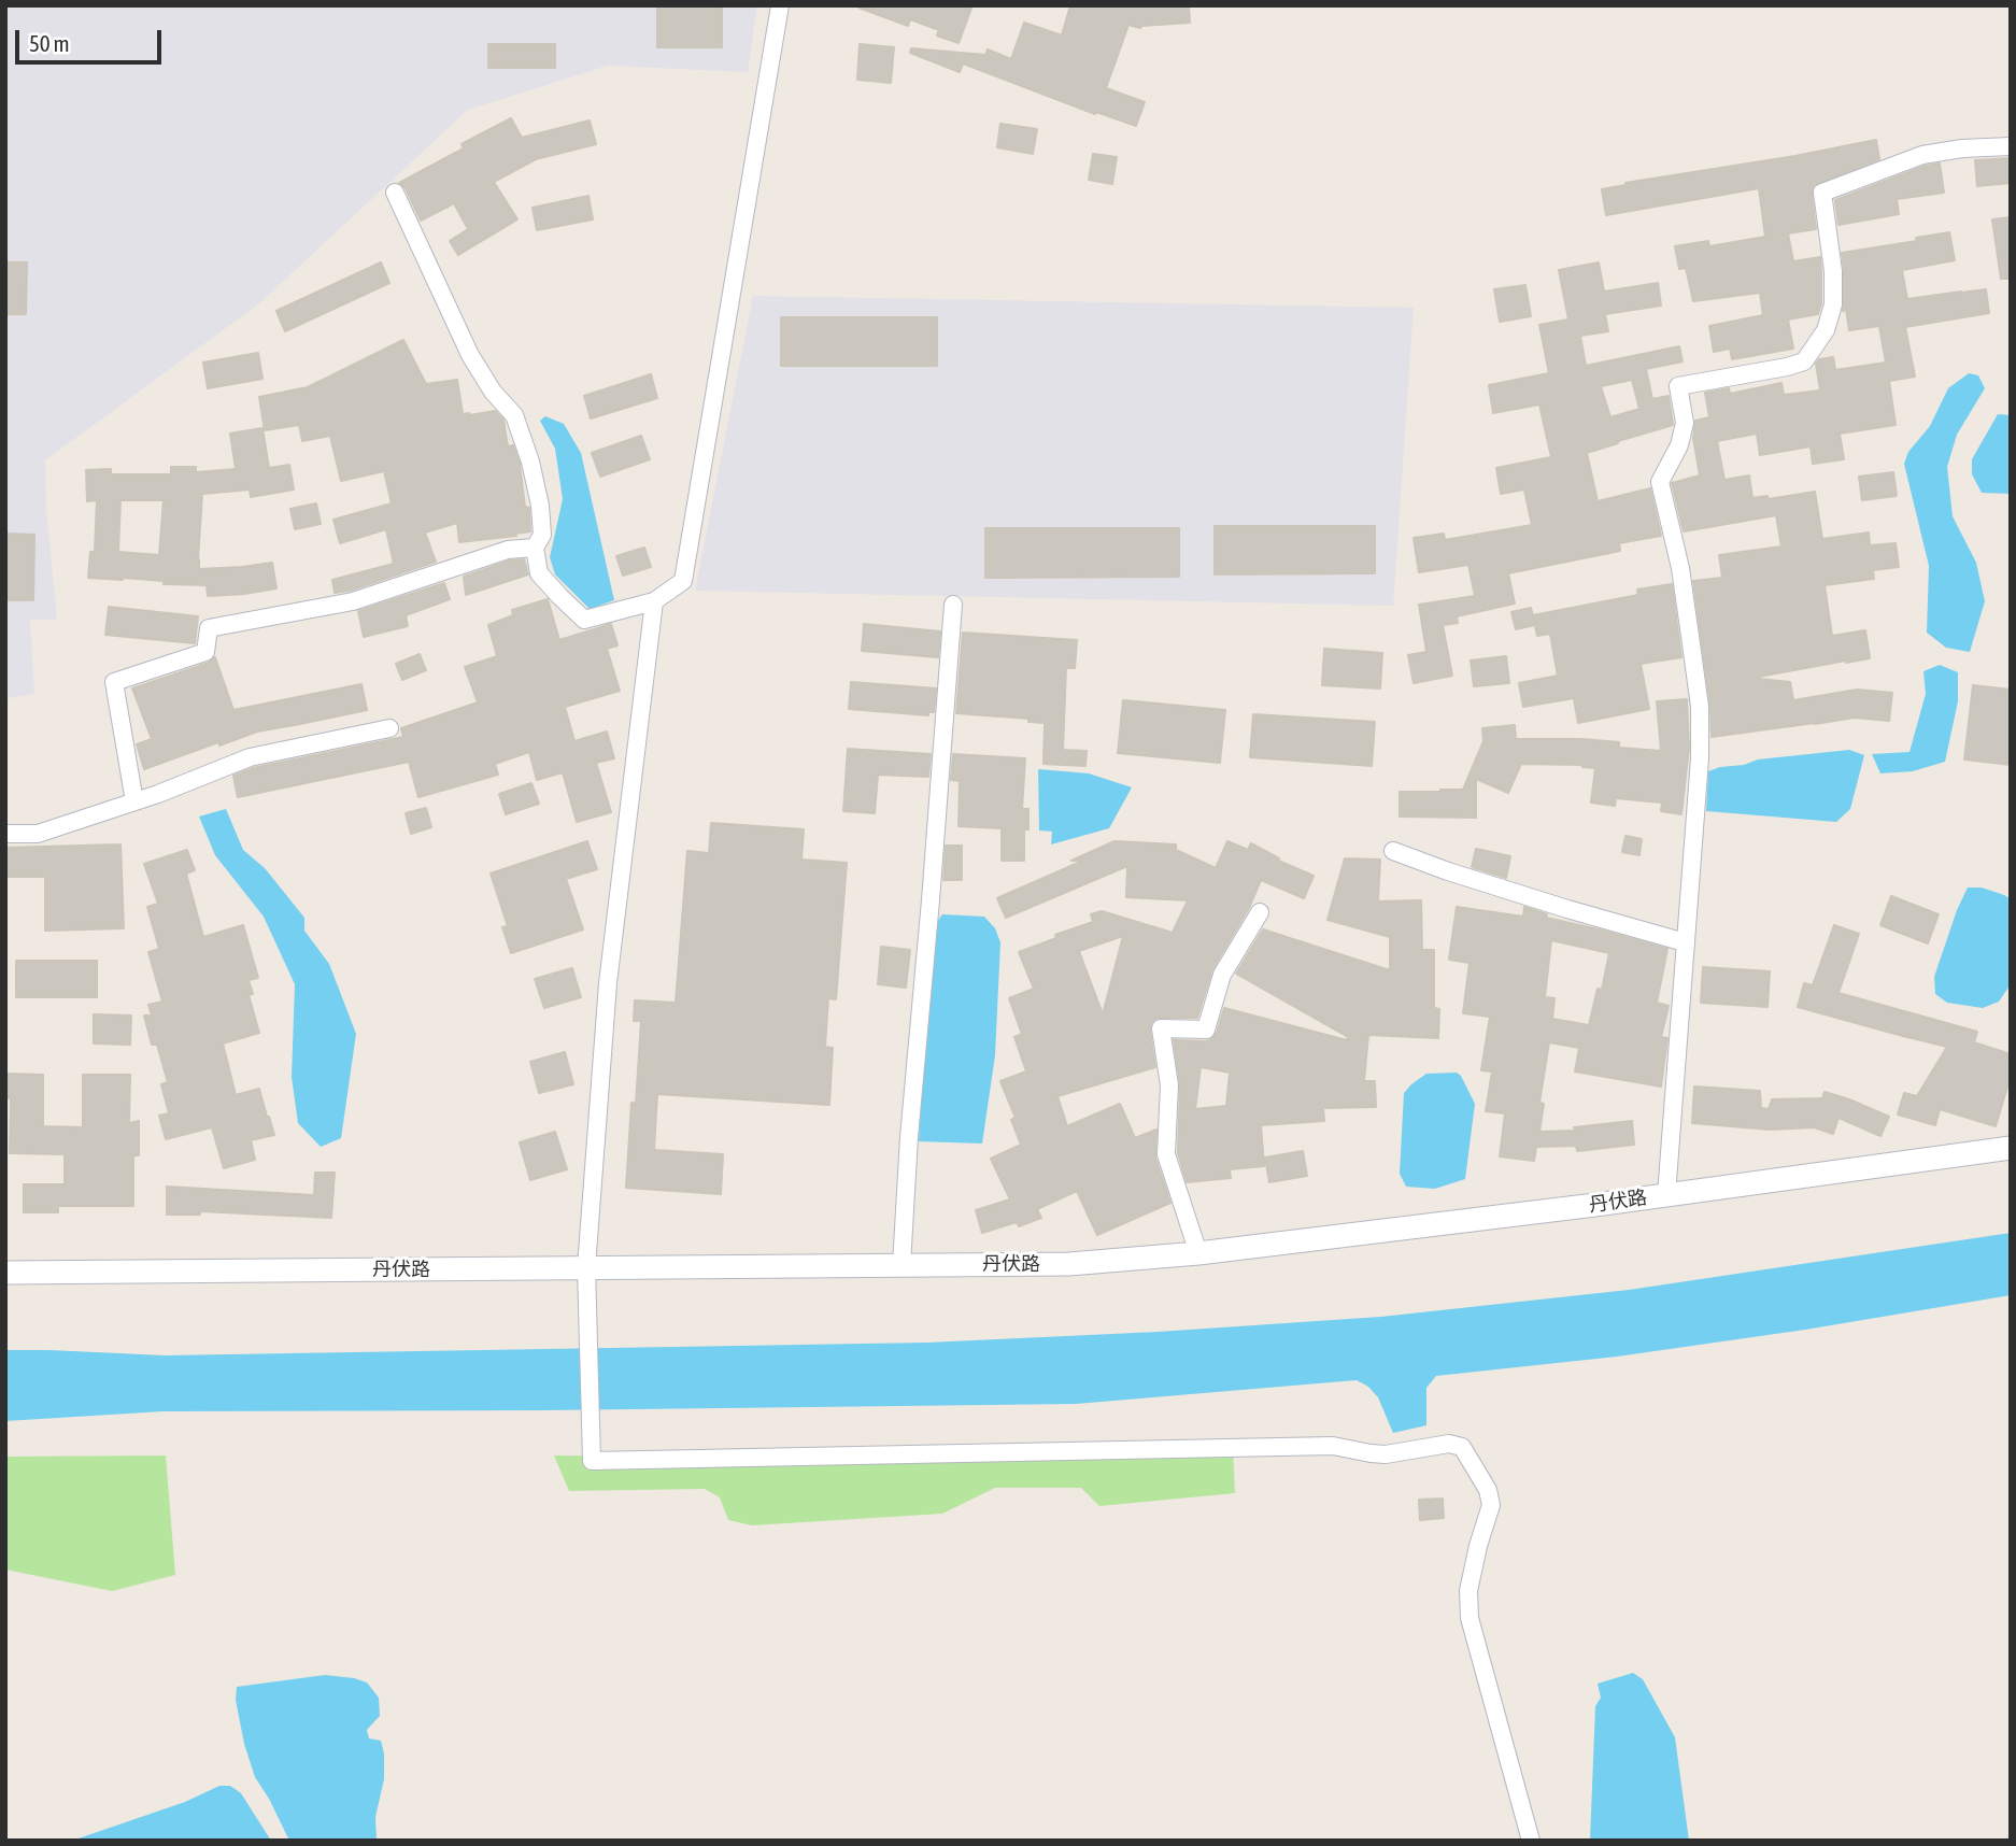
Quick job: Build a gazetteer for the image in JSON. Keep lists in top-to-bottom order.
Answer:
{
  "streets": {
    "main road": ["丹伏路"]
  },
  "scale_bar": "50 m"
}
